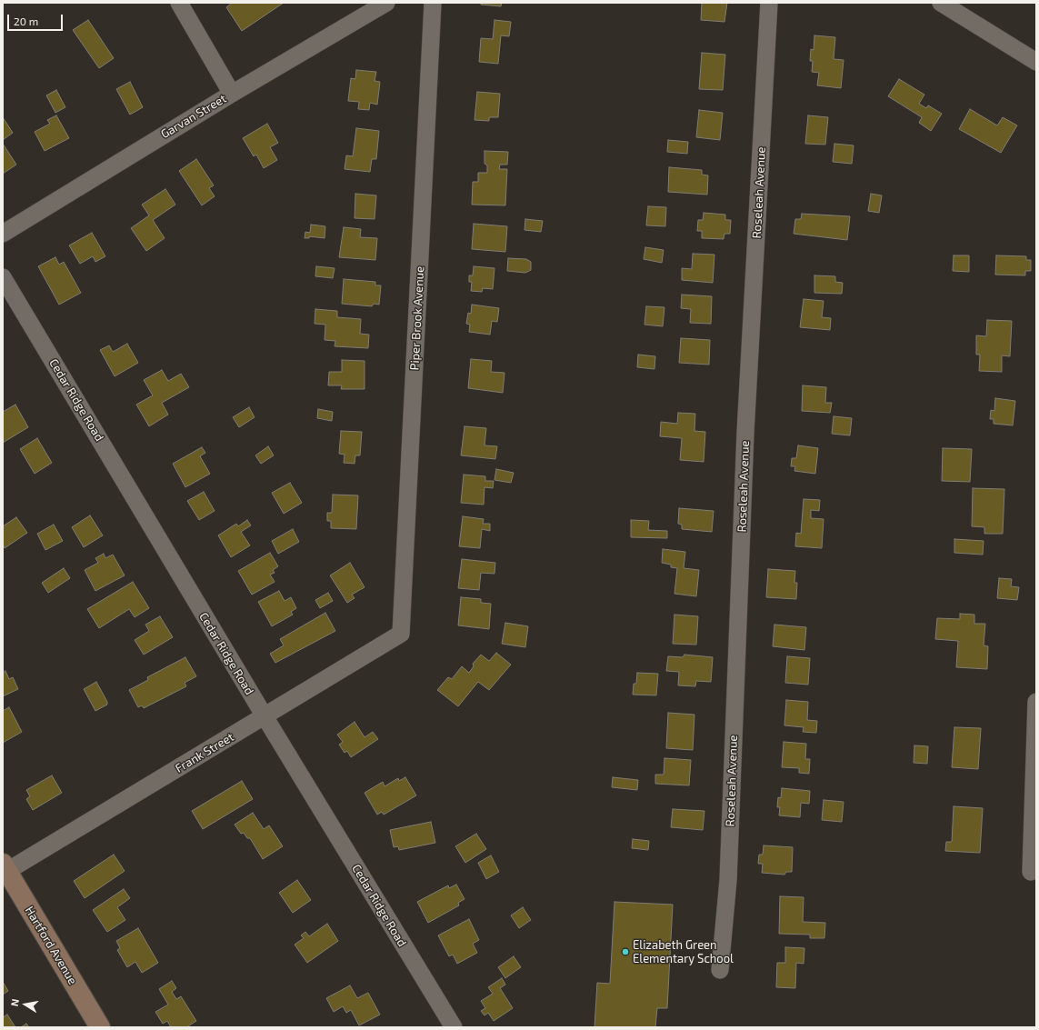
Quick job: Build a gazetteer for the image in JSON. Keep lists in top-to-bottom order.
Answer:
{
  "streets": {
    "main road": ["Hartford Avenue"],
    "street": [
      "Garvan Street",
      "Roseleah Avenue",
      "Piper Brook Avenue",
      "Cedar Ridge Road",
      "Frank Street"
    ]
  },
  "crossings": [
    ["Piper Brook Avenue", "Frank Street"],
    ["Cedar Ridge Road", "Frank Street"],
    ["Frank Street", "Hartford Avenue"]
  ],
  "places": ["Elizabeth Green Elementary School"],
  "scale_bar": "20 m",
  "north": "left"
}
